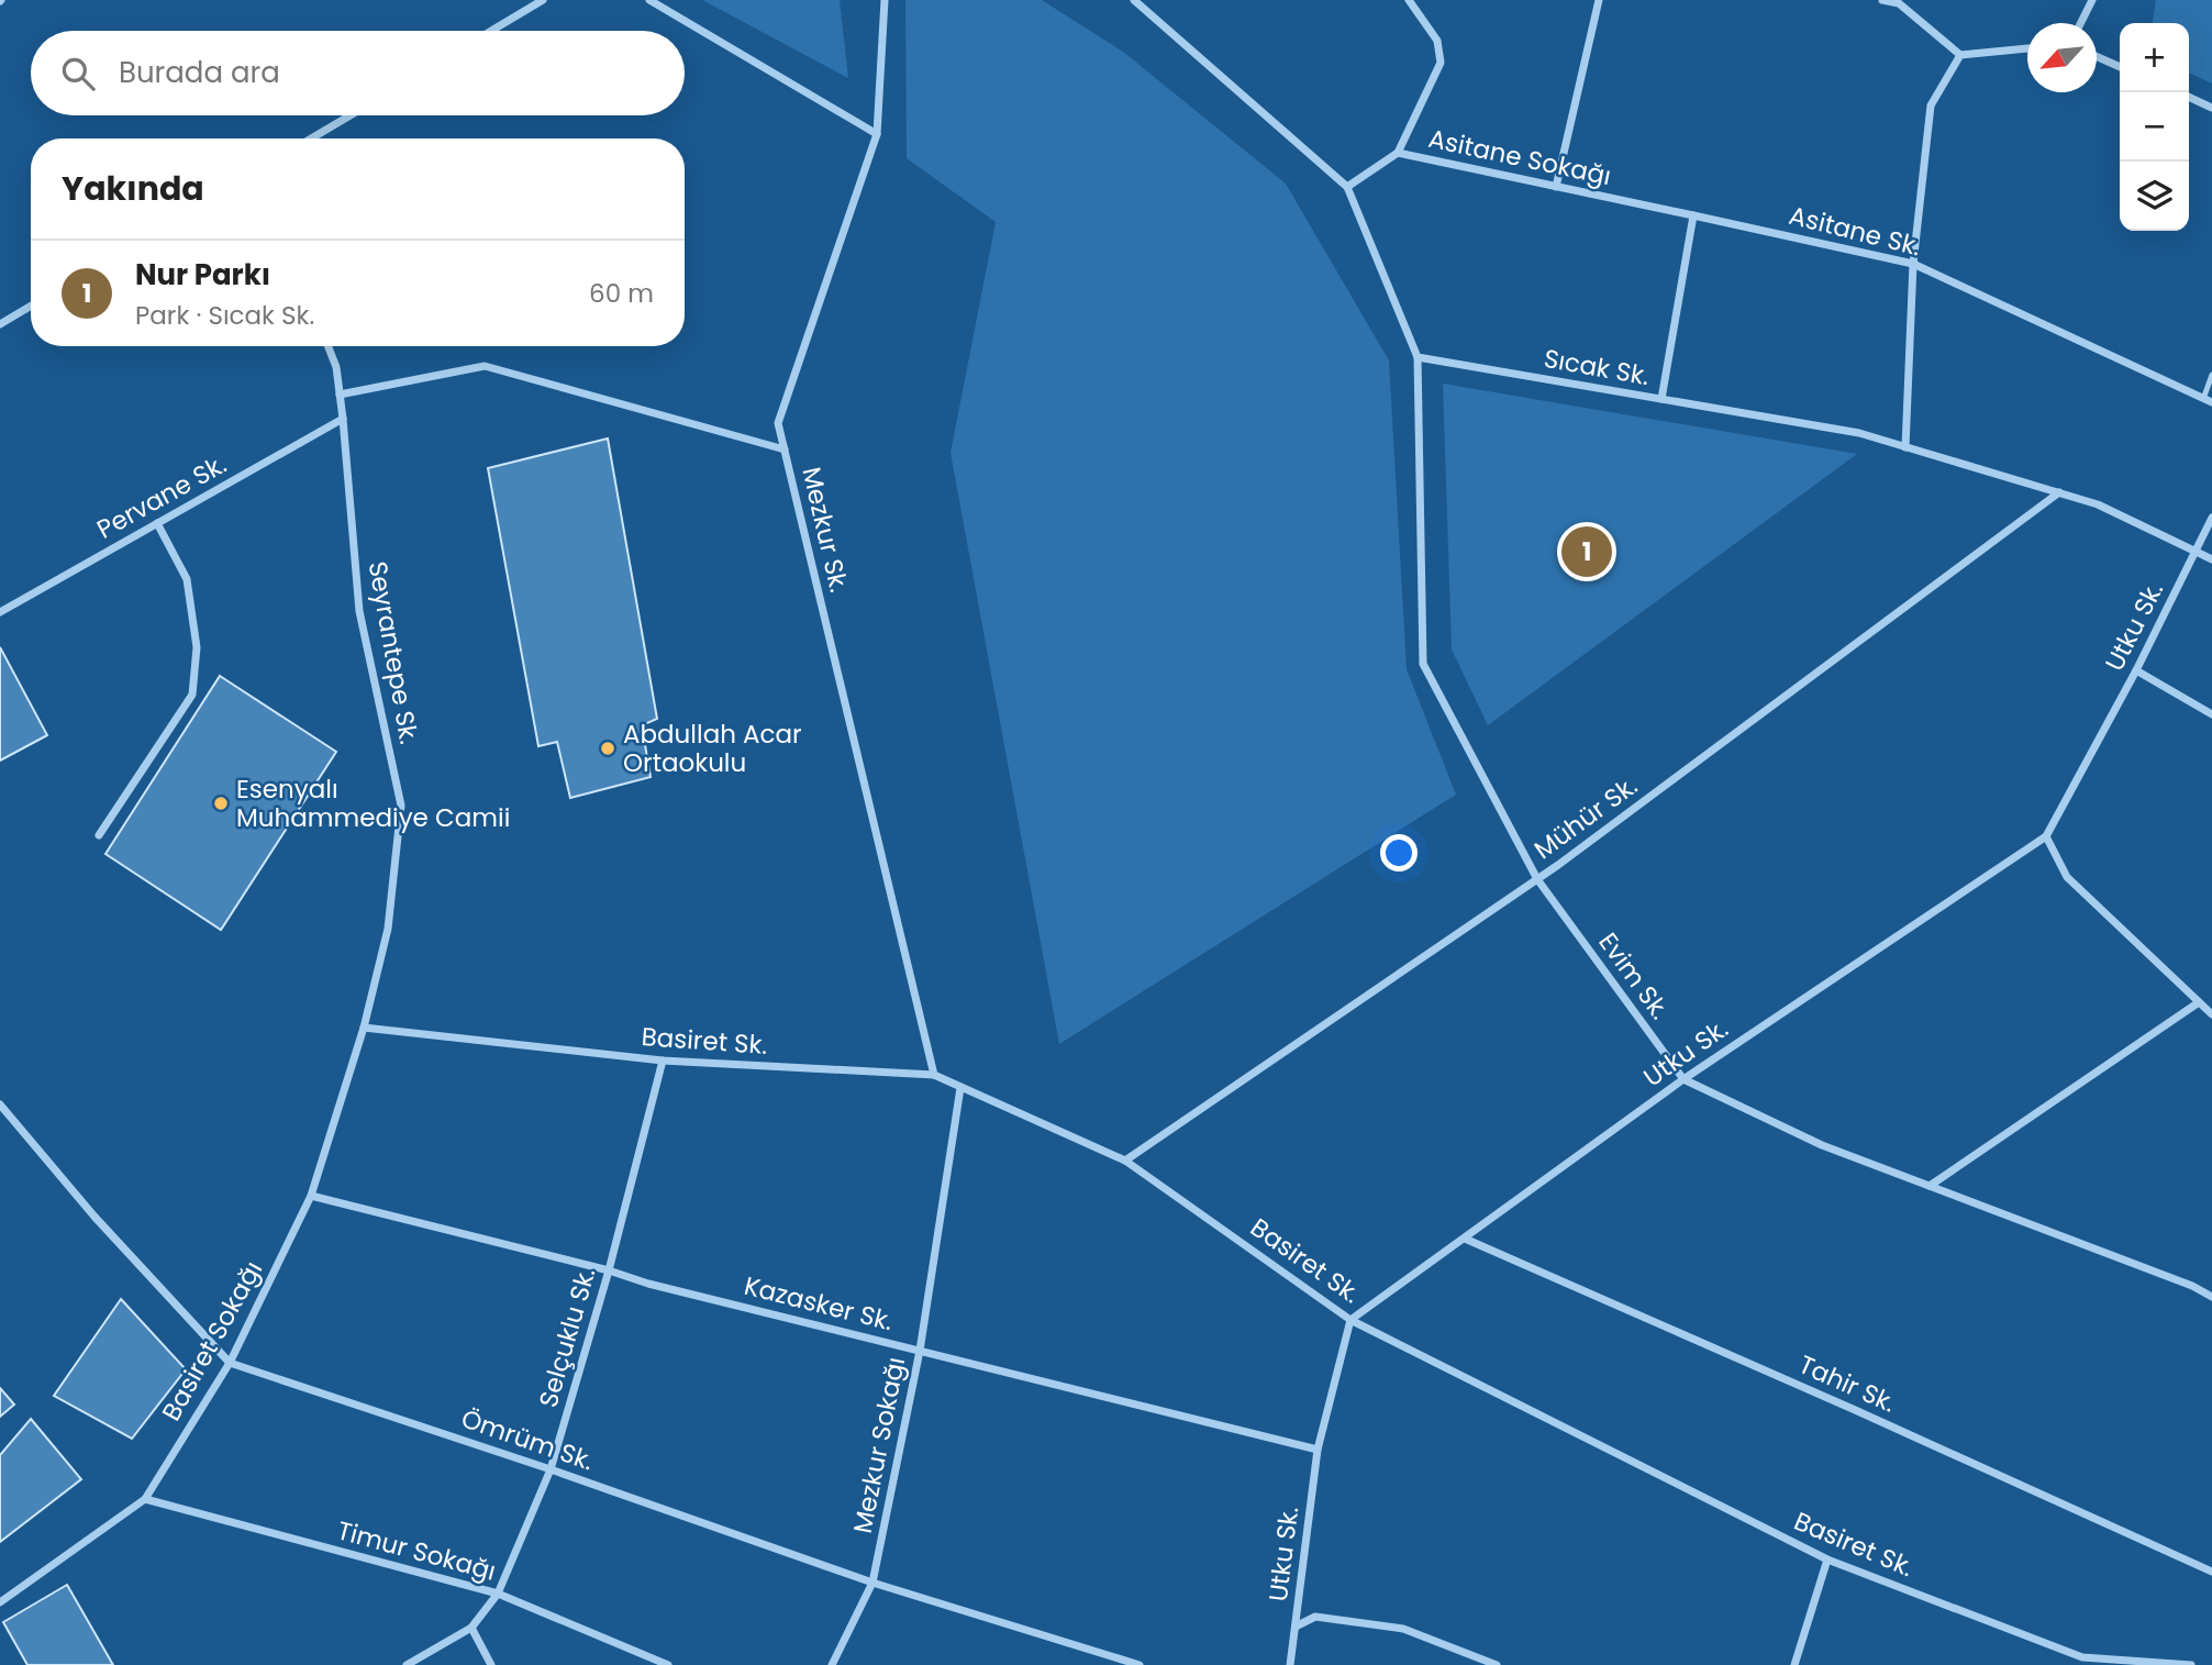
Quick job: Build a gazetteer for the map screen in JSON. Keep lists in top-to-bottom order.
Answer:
{
  "streets": {
    "street": [
      "Asitane Sokağı",
      "Asitane Sk.",
      "Sıcak Sk.",
      "Pervane Sk.",
      "Mezkur Sk.",
      "Utku Sk.",
      "Seyrantepe Sk.",
      "Mühür Sk.",
      "Evim Sk.",
      "Basiret Sk.",
      "Kazasker Sk.",
      "Selçuklu Sk.",
      "Basiret Sokağı",
      "Tahir Sk.",
      "Ömrüm Sk.",
      "Mezkur Sokağı",
      "Timur Sokağı"
    ]
  },
  "crossings": [
    ["Asitane Sokağı", "Asitane Sk."],
    ["Sıcak Sk.", "Utku Sk."],
    ["Sıcak Sk.", "Mühür Sk."],
    ["Sıcak Sk.", "Evim Sk."],
    ["Pervane Sk.", "Seyrantepe Sk."],
    ["Mezkur Sk.", "Basiret Sk."],
    ["Utku Sk.", "Evim Sk."],
    ["Utku Sk.", "Basiret Sk."],
    ["Utku Sk.", "Kazasker Sk."],
    ["Utku Sk.", "Tahir Sk."],
    ["Seyrantepe Sk.", "Basiret Sk."],
    ["Seyrantepe Sk.", "Basiret Sokağı"],
    ["Mühür Sk.", "Evim Sk."],
    ["Mühür Sk.", "Basiret Sk."],
    ["Basiret Sk.", "Selçuklu Sk."],
    ["Basiret Sk.", "Basiret Sokağı"],
    ["Basiret Sk.", "Mezkur Sokağı"],
    ["Kazasker Sk.", "Selçuklu Sk."],
    ["Kazasker Sk.", "Basiret Sokağı"],
    ["Kazasker Sk.", "Mezkur Sokağı"],
    ["Selçuklu Sk.", "Ömrüm Sk."],
    ["Selçuklu Sk.", "Timur Sokağı"],
    ["Basiret Sokağı", "Ömrüm Sk."],
    ["Basiret Sokağı", "Timur Sokağı"],
    ["Ömrüm Sk.", "Mezkur Sokağı"]
  ],
  "places": ["Abdullah Acar Ortaokulu", "Esenyalı Muhammediye Camii"],
  "north": "bottom left",
  "page": {
    "map_buttons": ["+", "−"],
    "search": "Burada ara",
    "heading": "Yakında",
    "list": [
      {
        "mark": "1",
        "name": "Nur Parkı",
        "note": "Park · Sıcak Sk.",
        "value": "60 m"
      }
    ],
    "pins": "1"
  }
}
